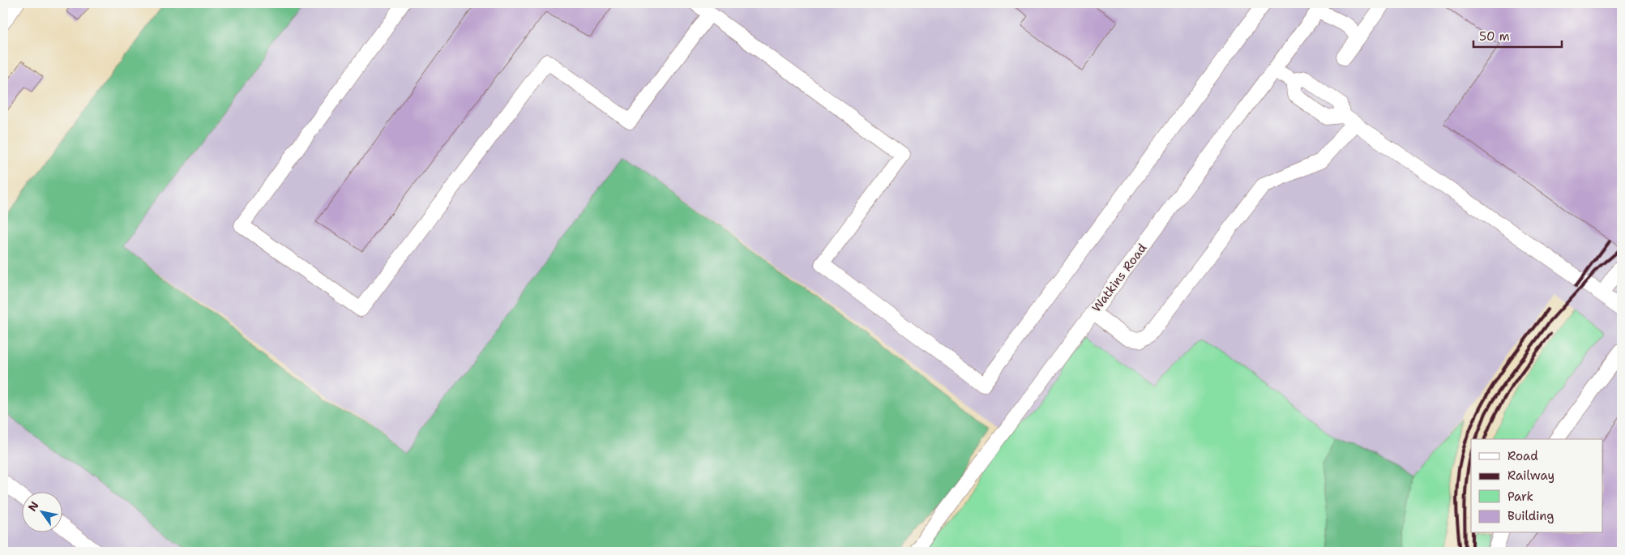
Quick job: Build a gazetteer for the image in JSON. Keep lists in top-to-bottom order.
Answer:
{
  "streets": {
    "street": ["Watkins Road"]
  },
  "legend": [
    "Road",
    "Railway",
    "Park",
    "Building"
  ],
  "scale_bar": "50 m",
  "north": "top left"
}
